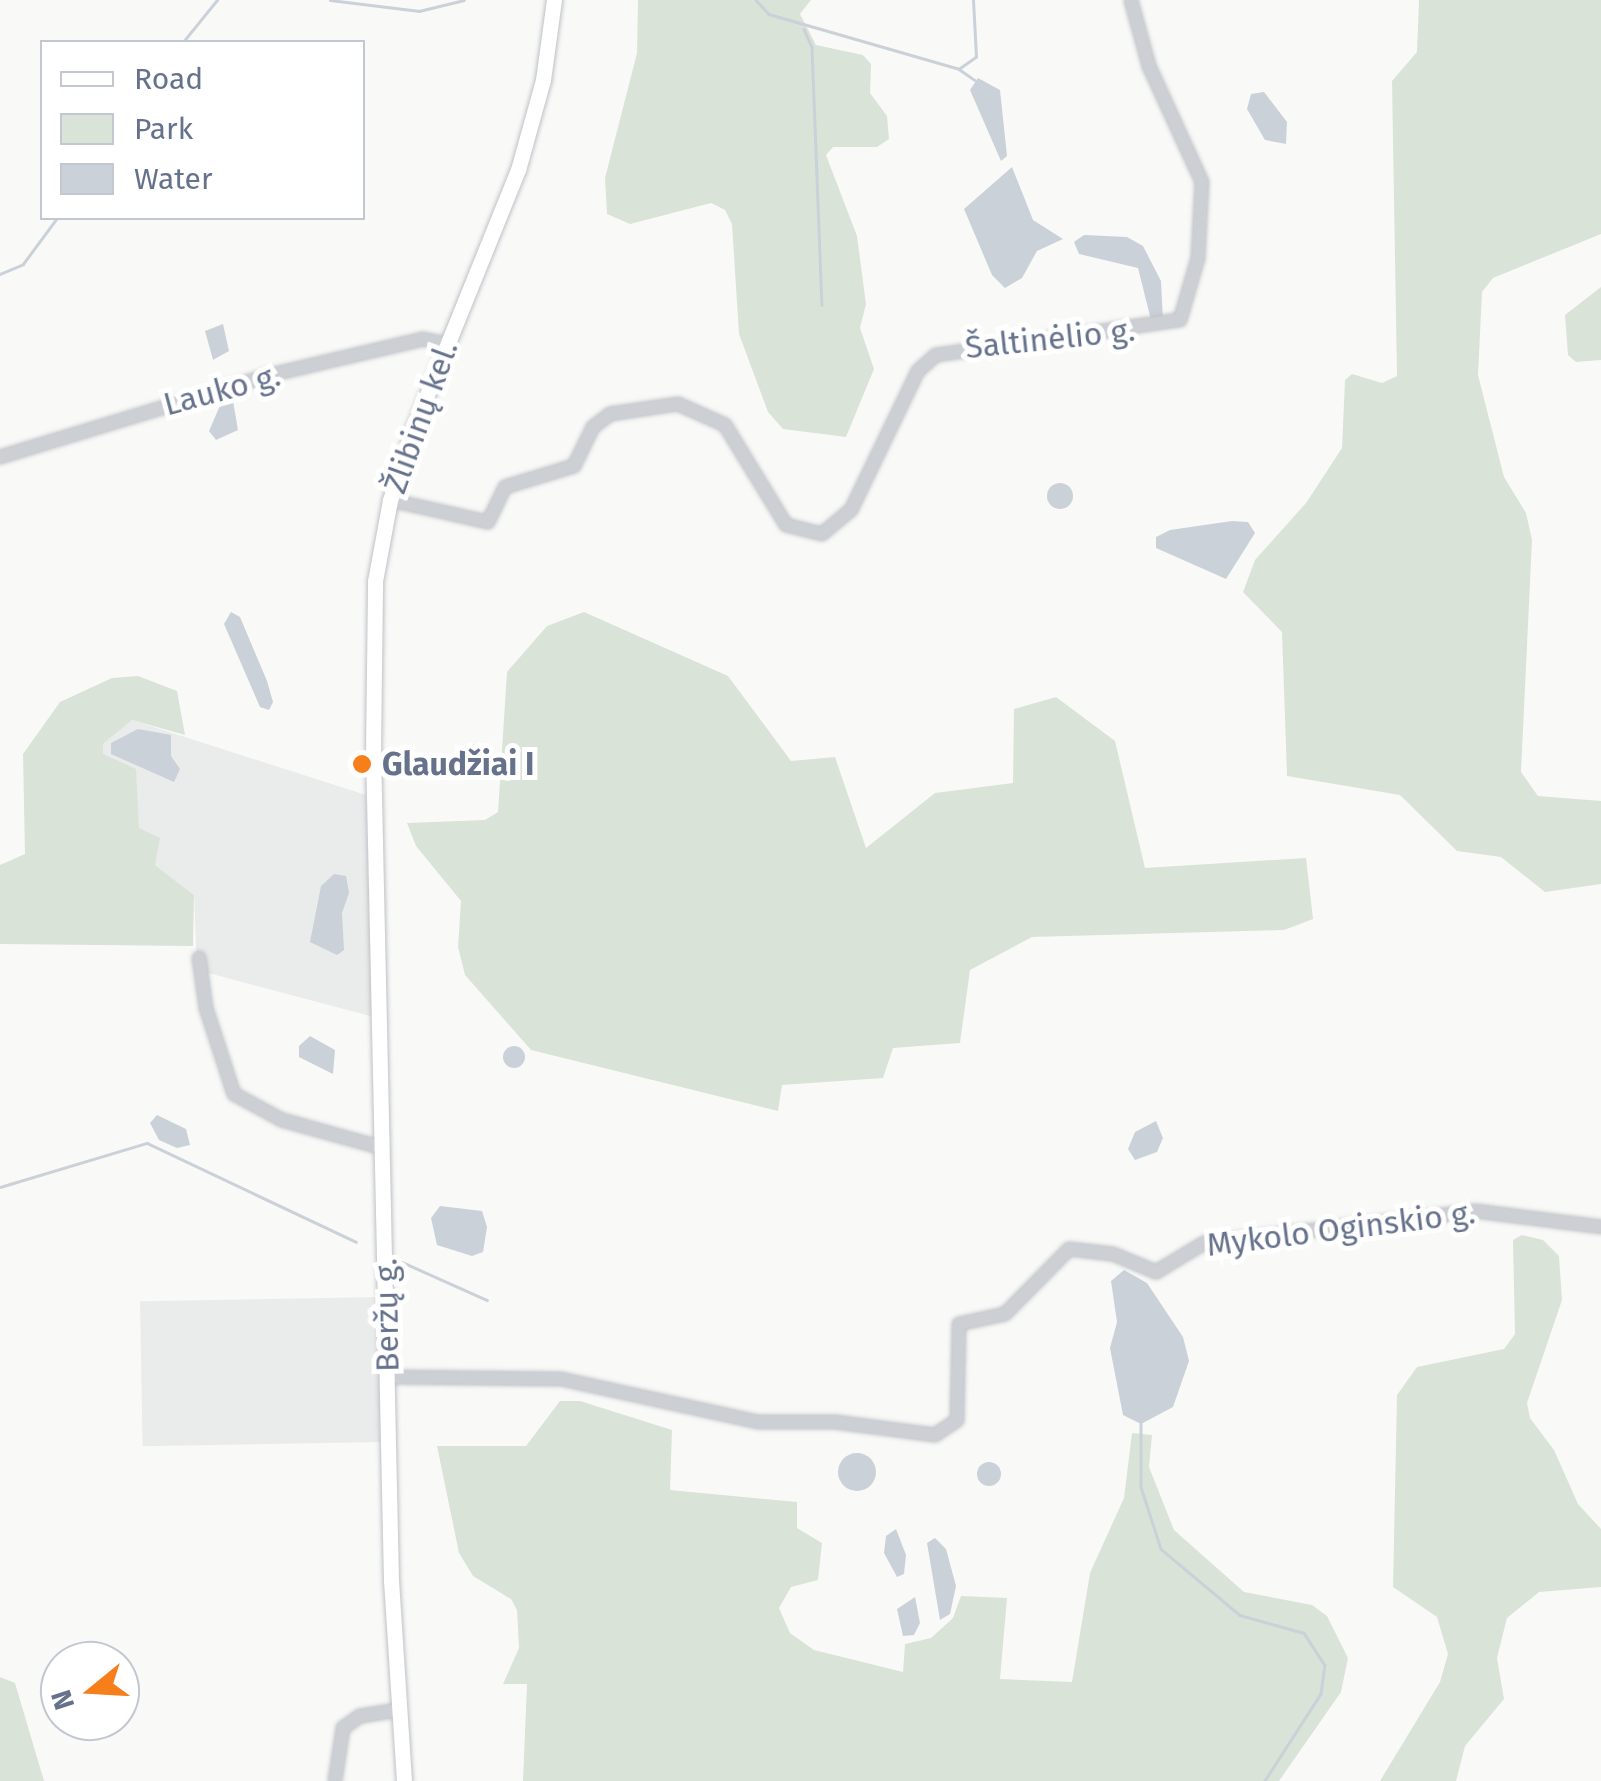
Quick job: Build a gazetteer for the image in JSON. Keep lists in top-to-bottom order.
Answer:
{
  "streets": {
    "main road": ["Žlibinų kel.", "Beržų g."],
    "street": ["Šaltinėlio g.", "Lauko g.", "Mykolo Oginskio g."]
  },
  "crossings": [
    ["Šaltinėlio g.", "Žlibinų kel."],
    ["Lauko g.", "Žlibinų kel."],
    ["Žlibinų kel.", "Beržų g."],
    ["Mykolo Oginskio g.", "Beržų g."]
  ],
  "places": ["Glaudžiai I"],
  "legend": ["Road", "Park", "Water"],
  "north": "left"
}
